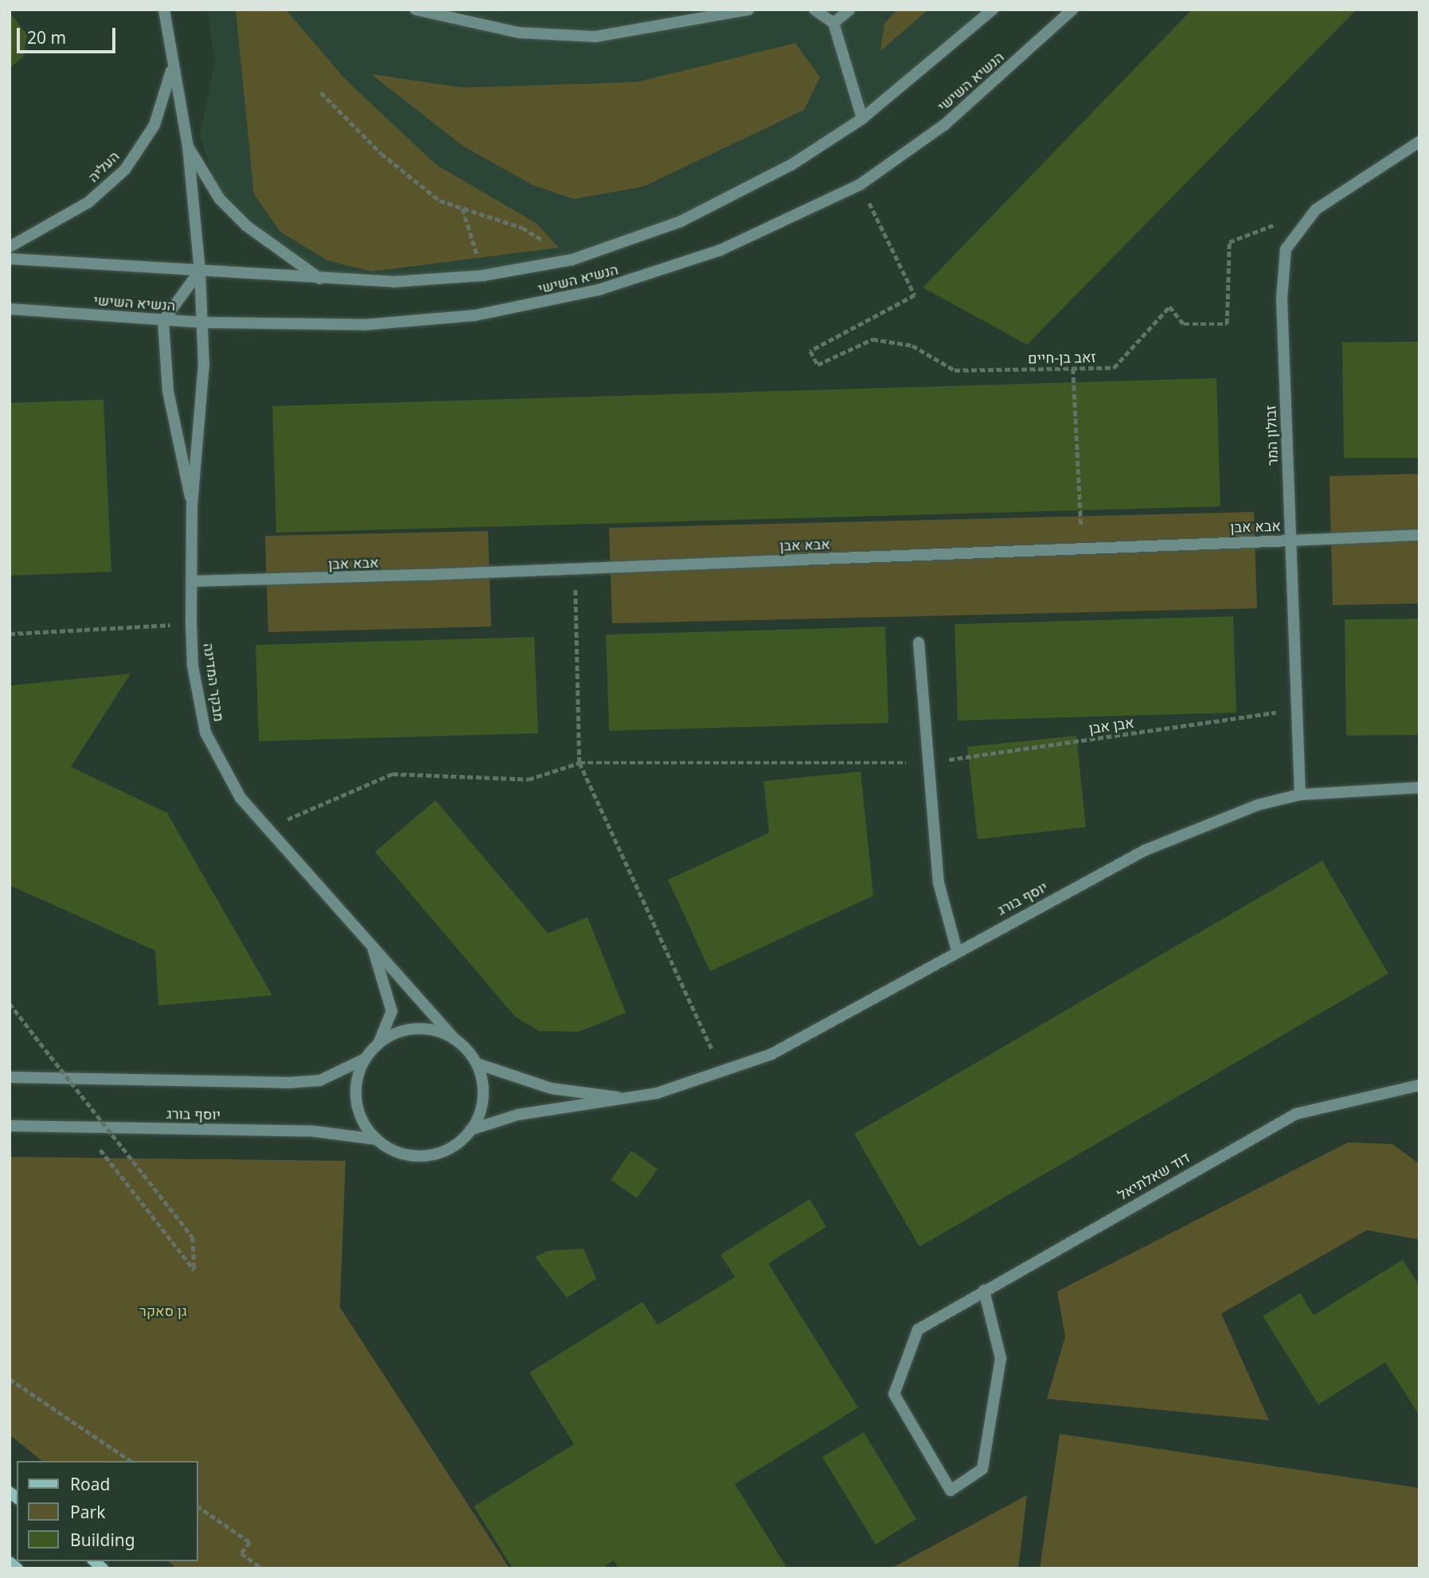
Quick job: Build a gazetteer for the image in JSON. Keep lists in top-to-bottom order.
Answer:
{
  "streets": {
    "street": [
      "הנשיא השישי",
      "העליה",
      "זבולון המר",
      "אבא אבן",
      "מבקר המדינה",
      "יוסף בורג",
      "דוד שאלתיאל"
    ],
    "path": ["זאב בן-חיים", "אבן אבן"]
  },
  "crossings": [
    ["הנשיא השישי", "העליה"],
    ["הנשיא השישי", "זאב בן-חיים"],
    ["הנשיא השישי", "מבקר המדינה"],
    ["העליה", "מבקר המדינה"],
    ["זבולון המר", "אבא אבן"],
    ["זבולון המר", "אבן אבן"],
    ["זבולון המר", "יוסף בורג"],
    ["אבא אבן", "מבקר המדינה"],
    ["מבקר המדינה", "יוסף בורג"]
  ],
  "parks": ["גן סאקר"],
  "legend": ["Road", "Park", "Building"],
  "scale_bar": "20 m"
}
